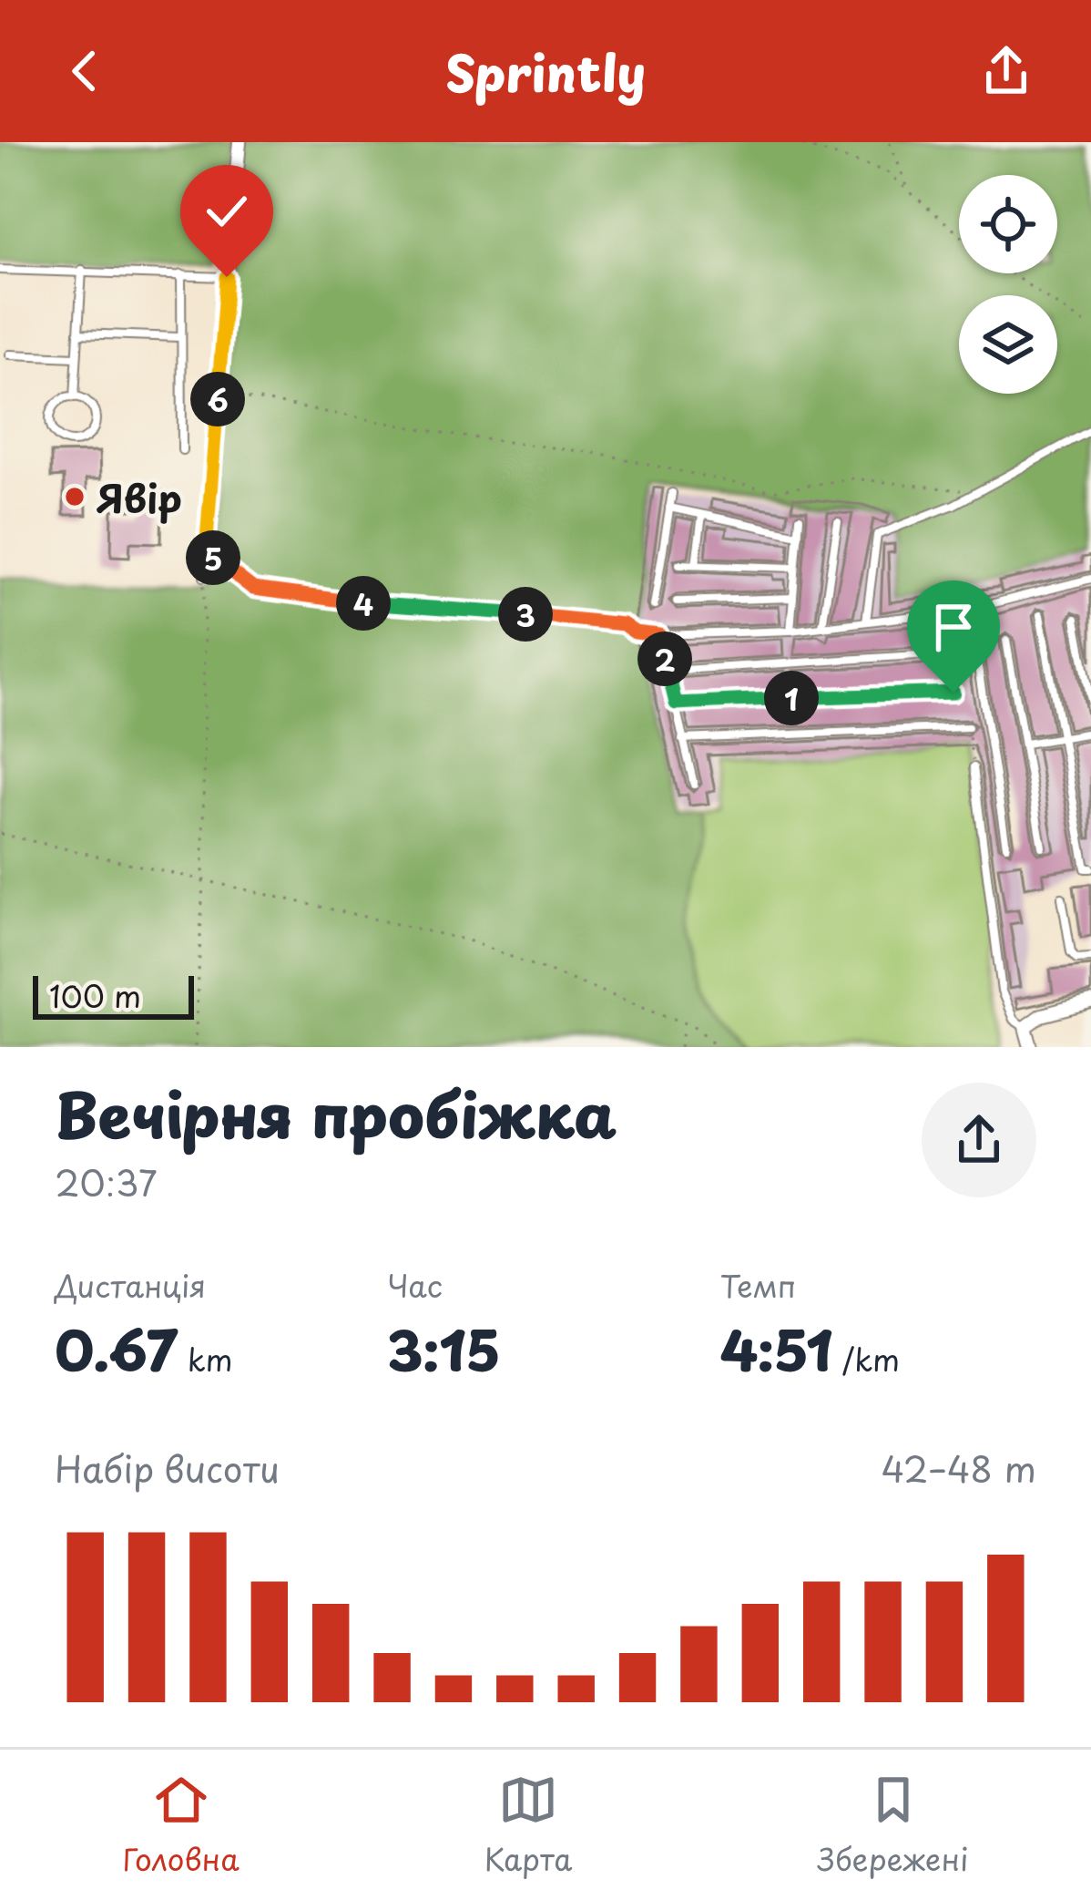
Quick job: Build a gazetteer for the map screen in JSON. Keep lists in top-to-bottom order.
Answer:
{
  "places": ["Явір"],
  "scale_bar": "100 m",
  "page": {
    "header": "Sprintly",
    "pins": [
      "6",
      "5",
      "4",
      "3",
      "2",
      "1"
    ],
    "scale": "100 m",
    "heading": ["Вечірня пробіжка", "20:37"],
    "stats": [
      ["Дистанція", "0.67 km"],
      ["Час", "3:15"],
      ["Темп", "4:51 /km"]
    ],
    "chart": ["Набір висоти", "42–48 m"],
    "tabs": ["Головна", "Карта", "Збережені"]
  }
}
